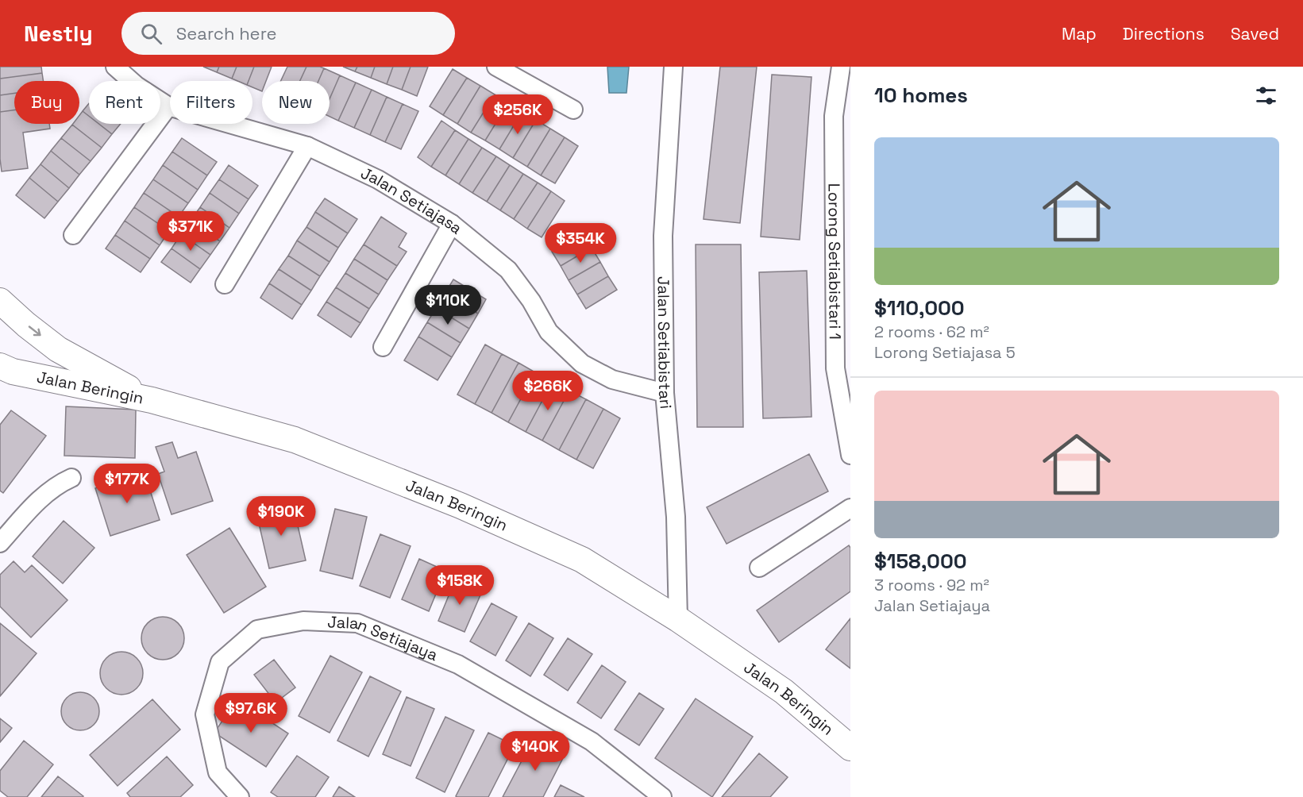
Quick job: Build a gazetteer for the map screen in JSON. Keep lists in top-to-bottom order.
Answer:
{
  "streets": {
    "street": [
      "Jalan Setiajasa",
      "Lorong Setiabistari 1",
      "Jalan Setiabistari",
      "Jalan Beringin",
      "Jalan Setiajaya"
    ]
  },
  "crossings": [
    ["Jalan Setiajasa", "Jalan Setiabistari"],
    ["Jalan Setiabistari", "Jalan Beringin"]
  ],
  "page": {
    "header": "Nestly",
    "search": "Search here",
    "nav": ["Map", "Directions", "Saved"],
    "heading": "10 homes",
    "chip": [
      "Buy",
      "Rent",
      "Filters",
      "New"
    ],
    "price": [
      "$256K",
      "$371K",
      "$354K",
      "$110K",
      "$266K",
      "$177K",
      "$190K",
      "$158K",
      "$97.6K",
      "$140K"
    ],
    "list": [
      {
        "name": "$110,000",
        "note": "2 rooms · 62 m² · Lorong Setiajasa 5"
      },
      {
        "name": "$158,000",
        "note": "3 rooms · 92 m² · Jalan Setiajaya"
      }
    ]
  }
}
